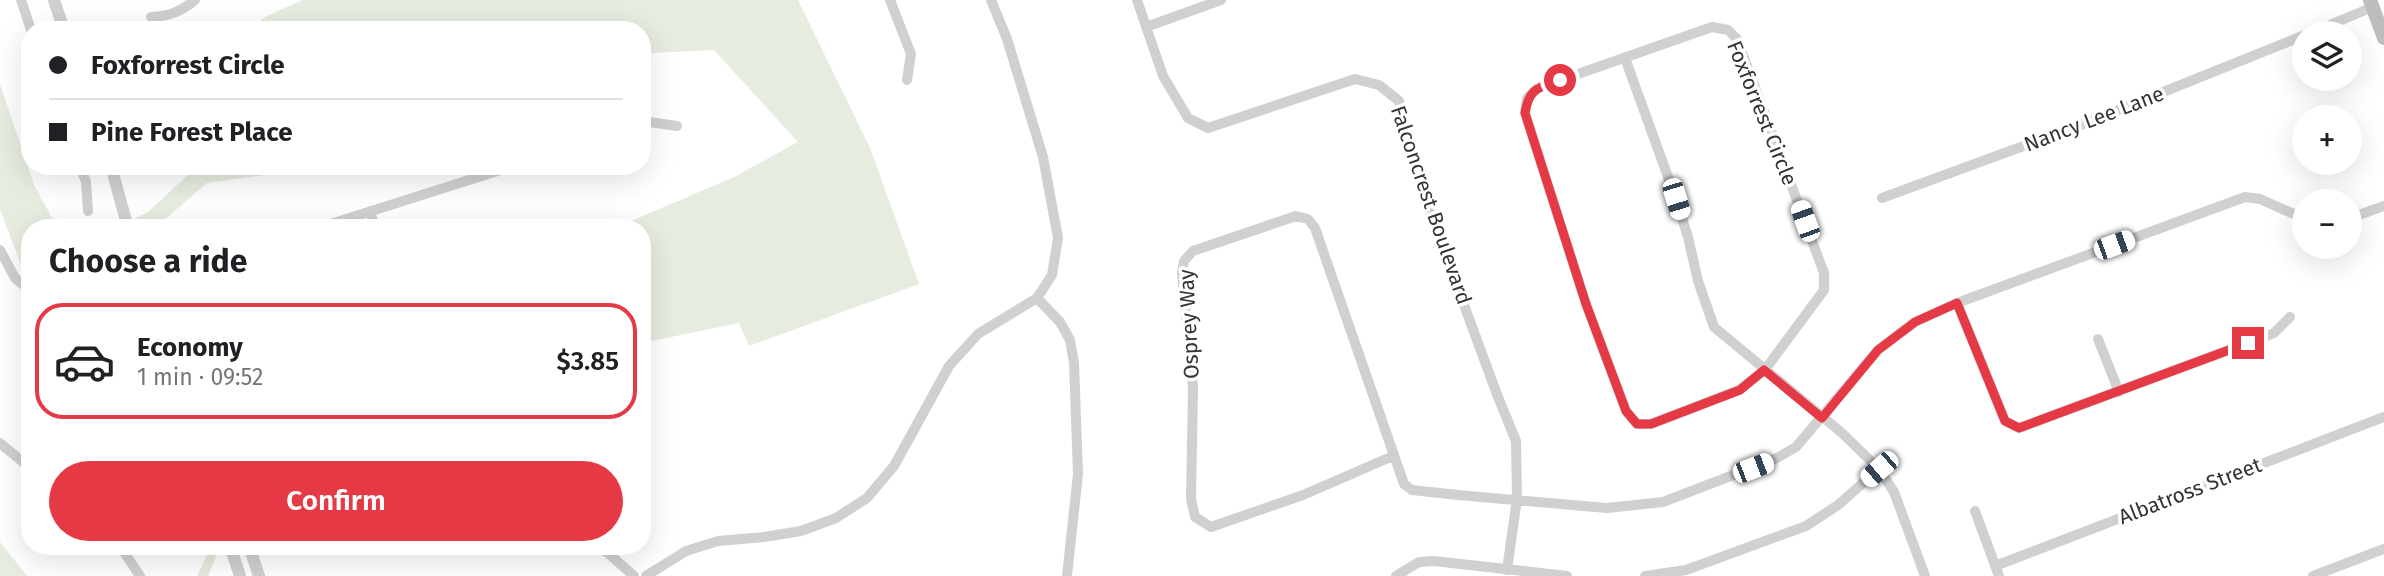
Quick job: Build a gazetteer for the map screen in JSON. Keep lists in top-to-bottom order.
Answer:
{
  "streets": {
    "street": [
      "Foxforrest Circle",
      "Nancy Lee Lane",
      "Falconcrest Boulevard",
      "Osprey Way",
      "Albatross Street"
    ]
  },
  "crossings": [
    ["Falconcrest Boulevard", "Osprey Way"]
  ],
  "page": {
    "map_buttons": ["+", "−"],
    "banner": ["Foxforrest Circle", "Pine Forest Place"],
    "heading": "Choose a ride",
    "list": [
      {
        "name": "Economy",
        "note": "1 min · 09:52",
        "value": "$3.85"
      }
    ],
    "buttons": "Confirm"
  }
}
